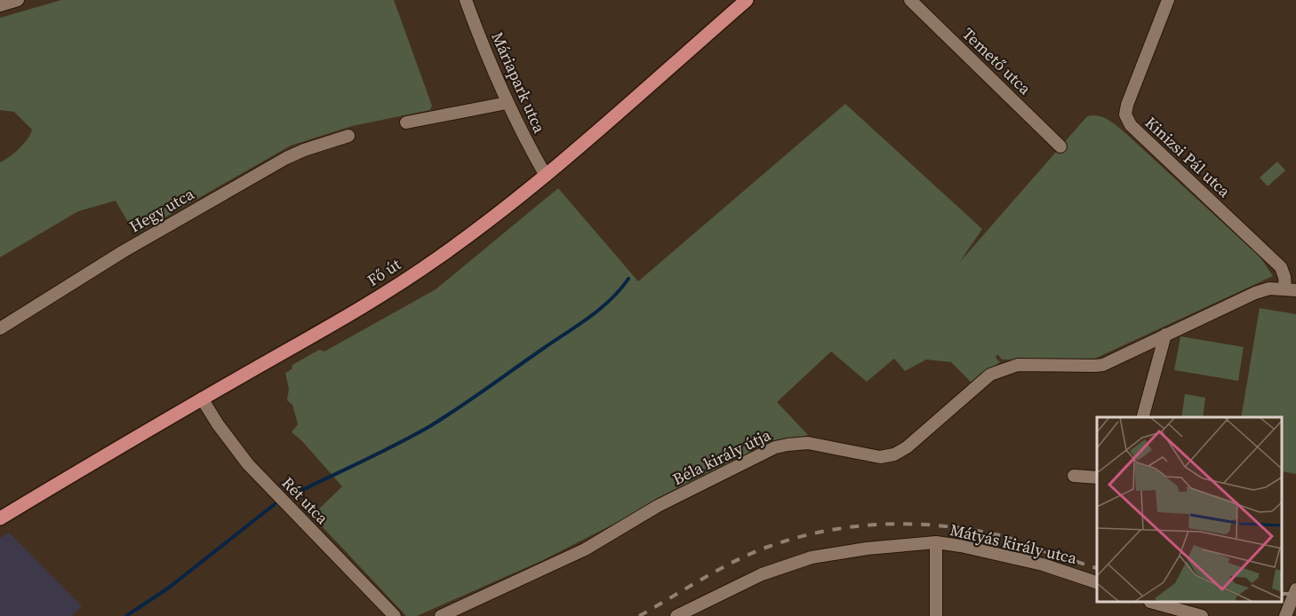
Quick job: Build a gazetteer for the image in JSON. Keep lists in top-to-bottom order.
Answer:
{
  "streets": {
    "main road": ["Fő út"],
    "street": [
      "Temető utca",
      "Máriapark utca",
      "Kinizsi Pál utca",
      "Hegy utca",
      "Béla király útja",
      "Rét utca",
      "Mátyás király utca"
    ]
  },
  "crossings": [
    ["Máriapark utca", "Fő út"],
    ["Kinizsi Pál utca", "Béla király útja"],
    ["Fő út", "Rét utca"]
  ]
}
